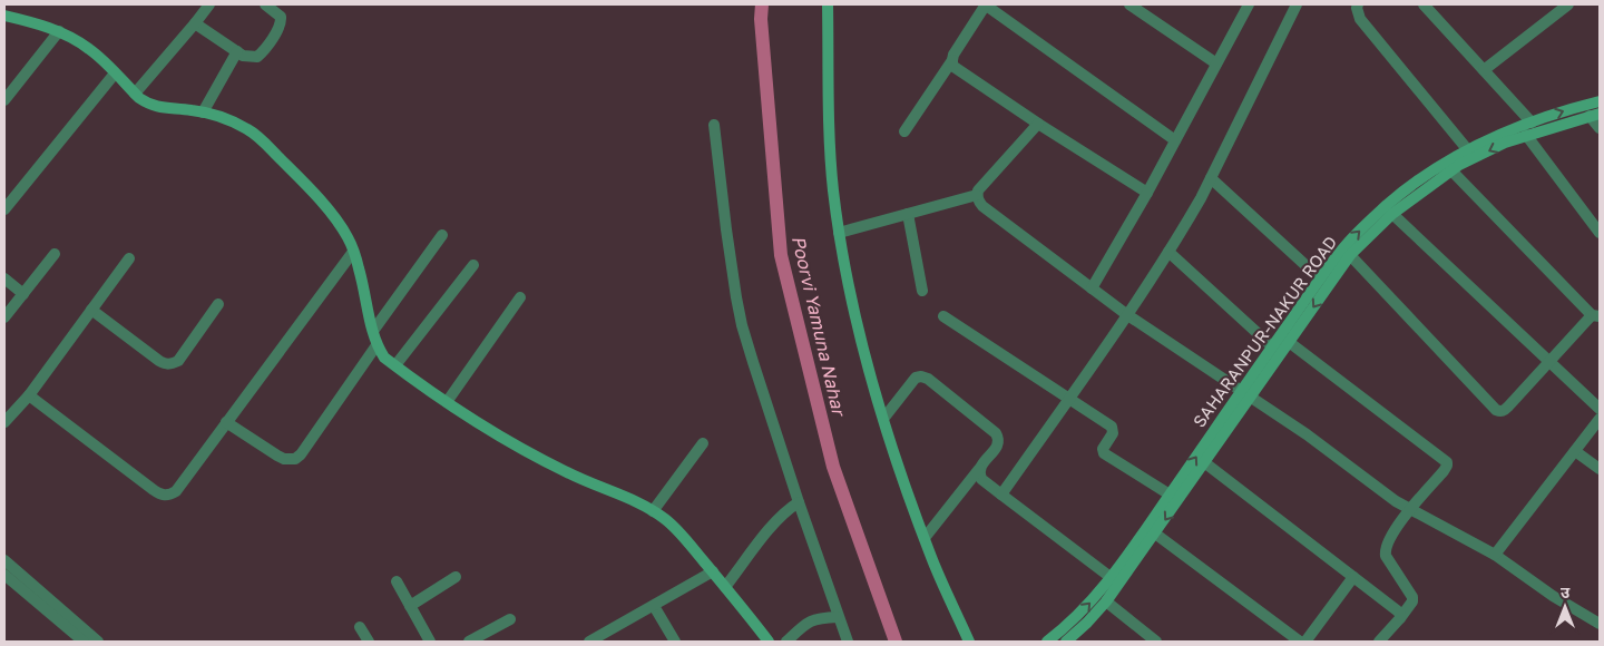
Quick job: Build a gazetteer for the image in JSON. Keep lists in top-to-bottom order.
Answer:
{
  "streets": {
    "street": ["SAHARANPUR-NAKUR ROAD"]
  },
  "water": ["Poorvi Yamuna Nahar"],
  "north": "top"
}
